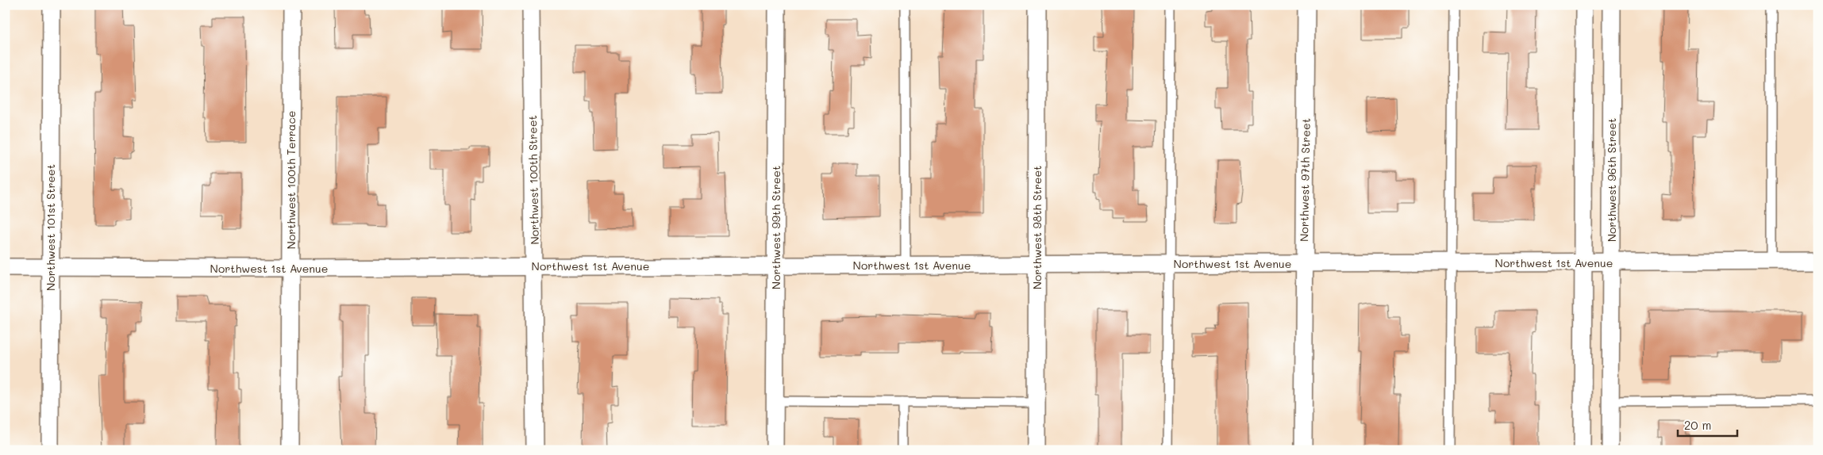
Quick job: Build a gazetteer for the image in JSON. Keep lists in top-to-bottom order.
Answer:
{
  "streets": {
    "street": [
      "Northwest 100th Terrace",
      "Northwest 100th Street",
      "Northwest 97th Street",
      "Northwest 96th Street",
      "Northwest 101st Street",
      "Northwest 99th Street",
      "Northwest 98th Street",
      "Northwest 1st Avenue"
    ]
  },
  "crossings": [
    ["Northwest 100th Terrace", "Northwest 1st Avenue"],
    ["Northwest 100th Street", "Northwest 1st Avenue"],
    ["Northwest 97th Street", "Northwest 1st Avenue"],
    ["Northwest 96th Street", "Northwest 1st Avenue"],
    ["Northwest 101st Street", "Northwest 1st Avenue"],
    ["Northwest 99th Street", "Northwest 1st Avenue"],
    ["Northwest 98th Street", "Northwest 1st Avenue"]
  ],
  "scale_bar": "20 m"
}
